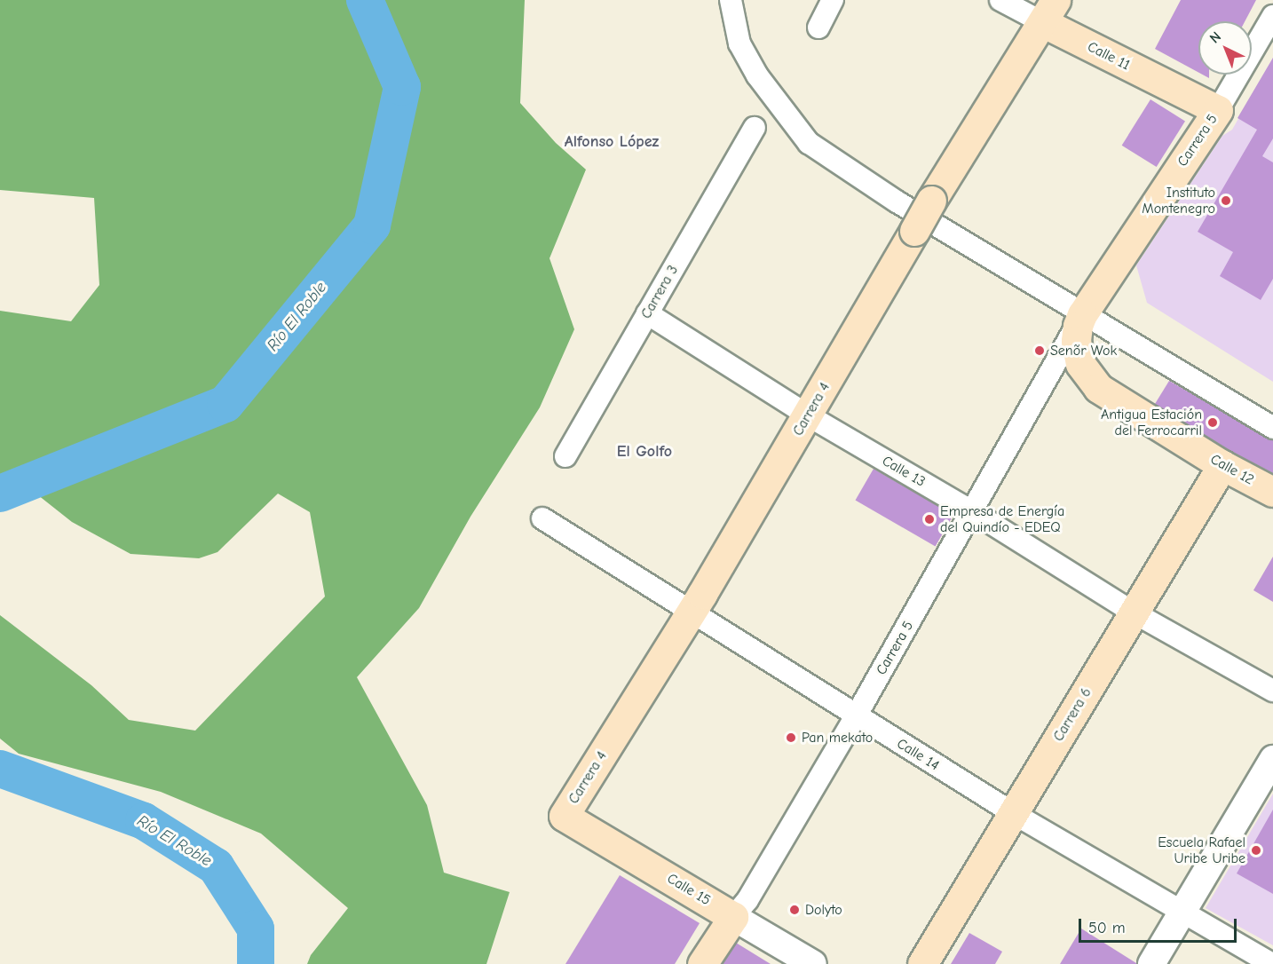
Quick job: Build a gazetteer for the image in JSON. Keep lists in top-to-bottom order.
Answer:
{
  "streets": {
    "main road": [
      "Calle 11",
      "Carrera 5",
      "Carrera 4",
      "Calle 12",
      "Carrera 6",
      "Calle 15"
    ],
    "street": ["Carrera 3", "Calle 13", "Calle 14"]
  },
  "crossings": [
    ["Calle 11", "Carrera 5"],
    ["Calle 11", "Carrera 4"],
    ["Carrera 5", "Calle 12"],
    ["Carrera 5", "Calle 13"],
    ["Carrera 5", "Calle 14"],
    ["Carrera 5", "Calle 15"],
    ["Carrera 3", "Calle 13"],
    ["Carrera 4", "Calle 13"],
    ["Carrera 4", "Calle 14"],
    ["Carrera 4", "Calle 15"],
    ["Calle 12", "Carrera 6"],
    ["Calle 13", "Carrera 6"],
    ["Carrera 6", "Calle 14"]
  ],
  "districts": ["Alfonso López", "El Golfo"],
  "water": ["Río El Roble"],
  "places": [
    "Instituto Montenegro",
    "Senõr Wok",
    "Antigua Estación del Ferrocarril",
    "Empresa de Energía del Quindío - EDEQ",
    "Pan mekato",
    "Escuela Rafael Uribe Uribe",
    "Dolyto"
  ],
  "scale_bar": "50 m",
  "north": "top left"
}
